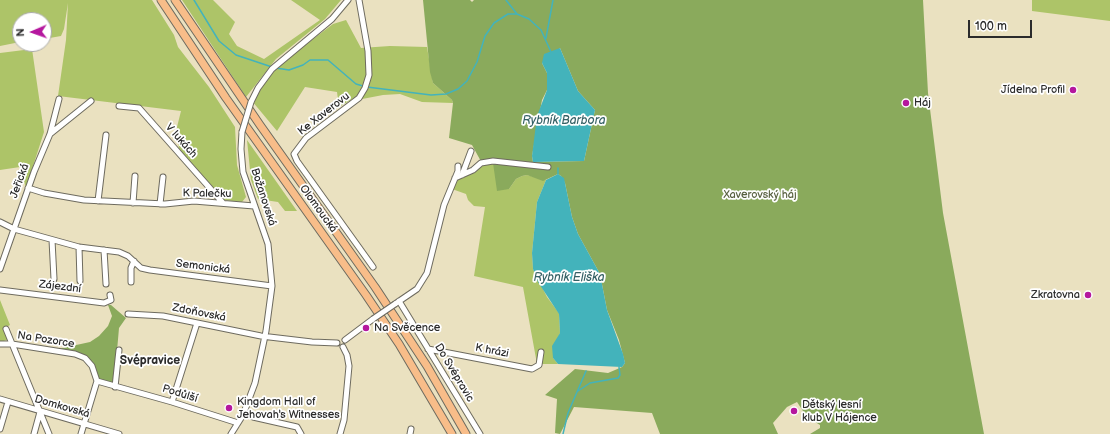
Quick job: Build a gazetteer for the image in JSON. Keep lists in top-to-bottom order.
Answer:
{
  "streets": {
    "highway": ["Olomoucká"],
    "street": [
      "Ke Xaverovu",
      "V lukách",
      "Jeřická",
      "K Palečku",
      "Božanovská",
      "Semonická",
      "Zájezdní",
      "Zdoňovská",
      "Na Pozorce",
      "K hrázi",
      "Do Svépravic",
      "Podůlší",
      "Domkovská"
    ]
  },
  "crossings": [
    ["V lukách", "K Palečku"],
    ["Jeřická", "K Palečku"],
    ["Jeřická", "Semonická"],
    ["K Palečku", "Božanovská"],
    ["Božanovská", "Semonická"],
    ["Božanovská", "Zdoňovská"],
    ["Božanovská", "Podůlší"],
    ["Na Pozorce", "Podůlší"],
    ["K hrázi", "Do Svépravic"]
  ],
  "districts": ["Svépravice"],
  "water": ["Rybník Barbora", "Rybník Eliška"],
  "parks": ["Xaverovský háj"],
  "places": [
    "Jídelna Profil",
    "Háj",
    "Zkratovna",
    "Na Svěcence",
    "Kingdom Hall of Jehovah's Witnesses",
    "Dětský lesní klub V Hájence"
  ],
  "scale_bar": "100 m",
  "north": "left"
}
